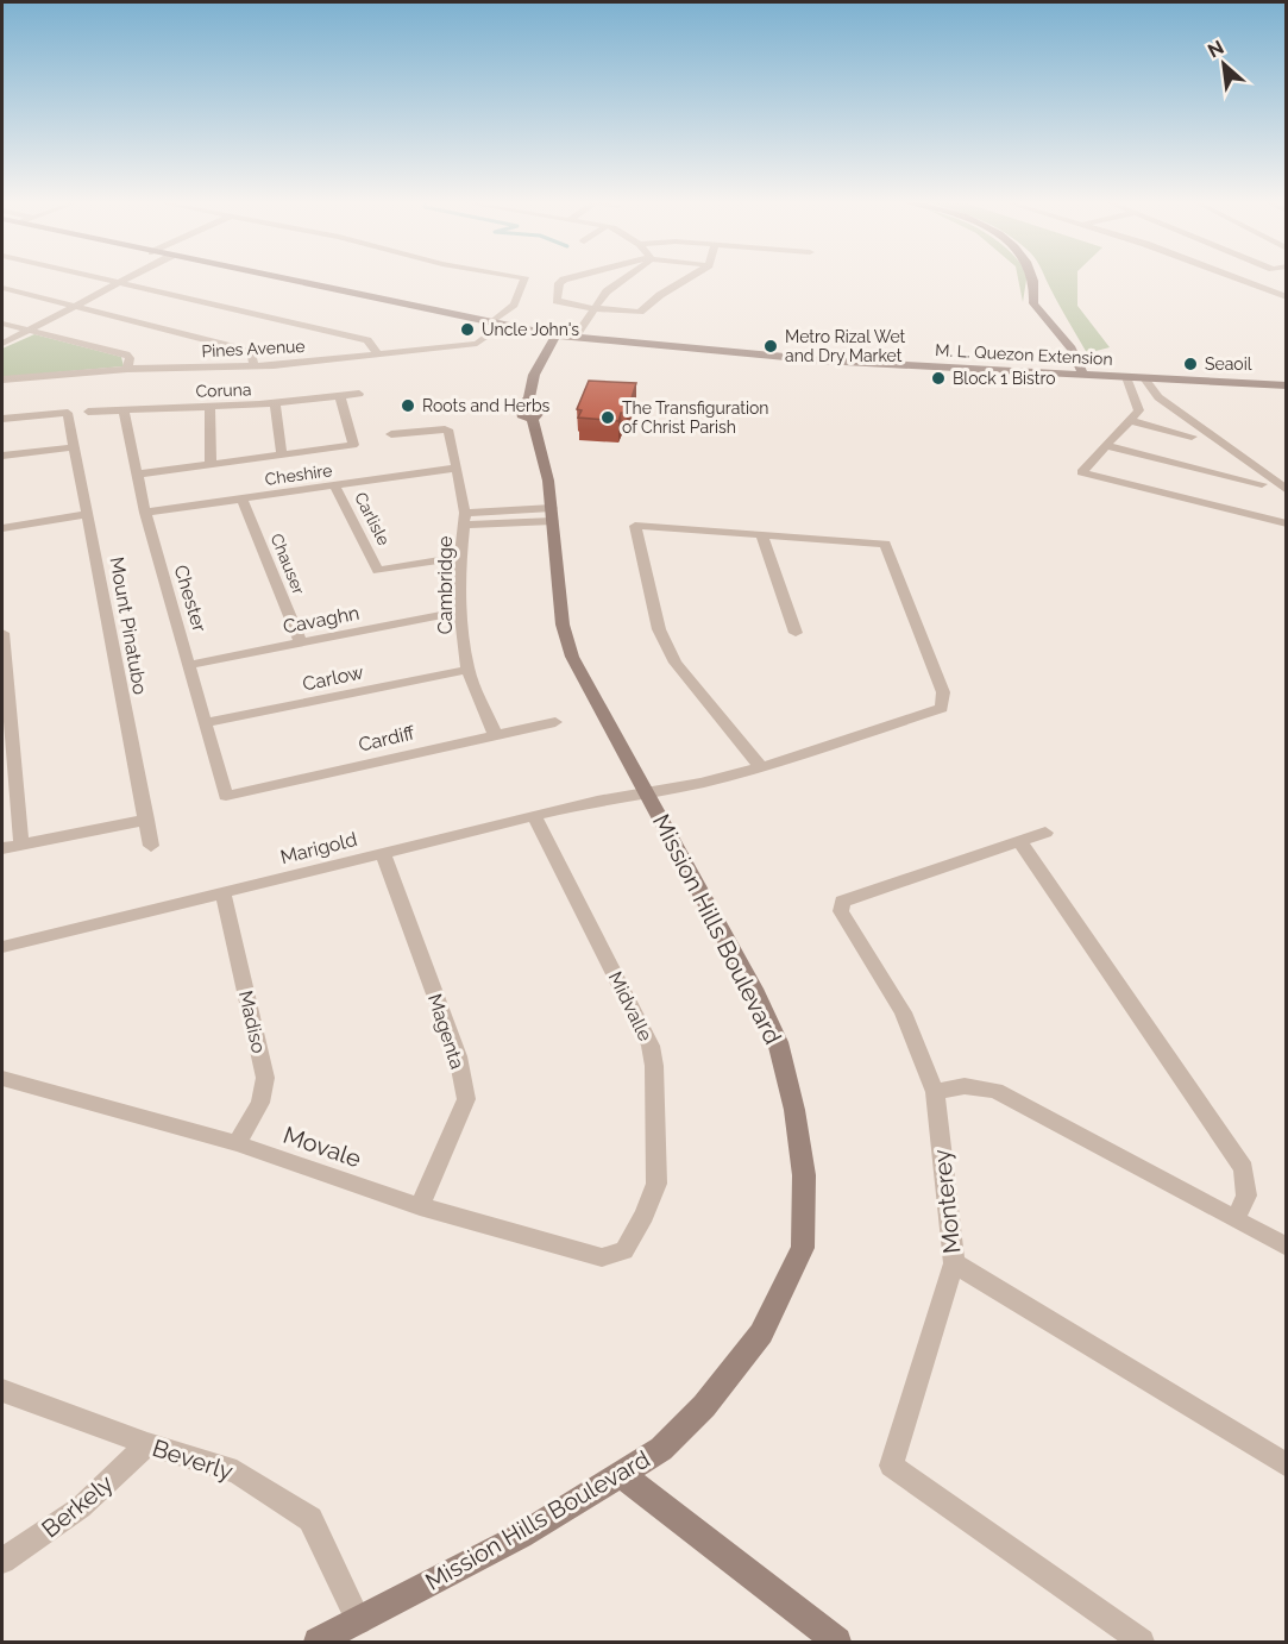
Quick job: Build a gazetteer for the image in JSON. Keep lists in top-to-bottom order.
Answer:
{
  "streets": {
    "street": [
      "Pines Avenue",
      "M. L. Quezon Extension",
      "Coruna",
      "Cheshire",
      "Carlisle",
      "Chauser",
      "Cambridge",
      "Chester",
      "Cavaghn",
      "Mount Pinatubo",
      "Carlow",
      "Cardiff",
      "Marigold",
      "Mission Hills Boulevard",
      "Midvalle",
      "Madiso",
      "Magenta",
      "Movale",
      "Monterey",
      "Beverly",
      "Berkely"
    ]
  },
  "crossings": [
    ["Pines Avenue", "M. L. Quezon Extension"],
    ["M. L. Quezon Extension", "Mission Hills Boulevard"],
    ["Coruna", "Chester"],
    ["Cheshire", "Carlisle"],
    ["Cheshire", "Chauser"],
    ["Cheshire", "Cambridge"],
    ["Cheshire", "Chester"],
    ["Carlisle", "Cambridge"],
    ["Chauser", "Cavaghn"],
    ["Cambridge", "Cavaghn"],
    ["Cambridge", "Carlow"],
    ["Cambridge", "Cardiff"],
    ["Chester", "Cavaghn"],
    ["Chester", "Carlow"],
    ["Chester", "Cardiff"],
    ["Marigold", "Mission Hills Boulevard"],
    ["Marigold", "Midvalle"],
    ["Marigold", "Madiso"],
    ["Marigold", "Magenta"],
    ["Mission Hills Boulevard", "Beverly"],
    ["Midvalle", "Movale"],
    ["Madiso", "Movale"],
    ["Magenta", "Movale"],
    ["Beverly", "Berkely"]
  ],
  "places": [
    "Uncle John's",
    "Metro Rizal Wet and Dry Market",
    "Seaoil",
    "Block 1 Bistro",
    "Roots and Herbs",
    "The Transfiguration of Christ Parish"
  ],
  "north": "top left"
}
